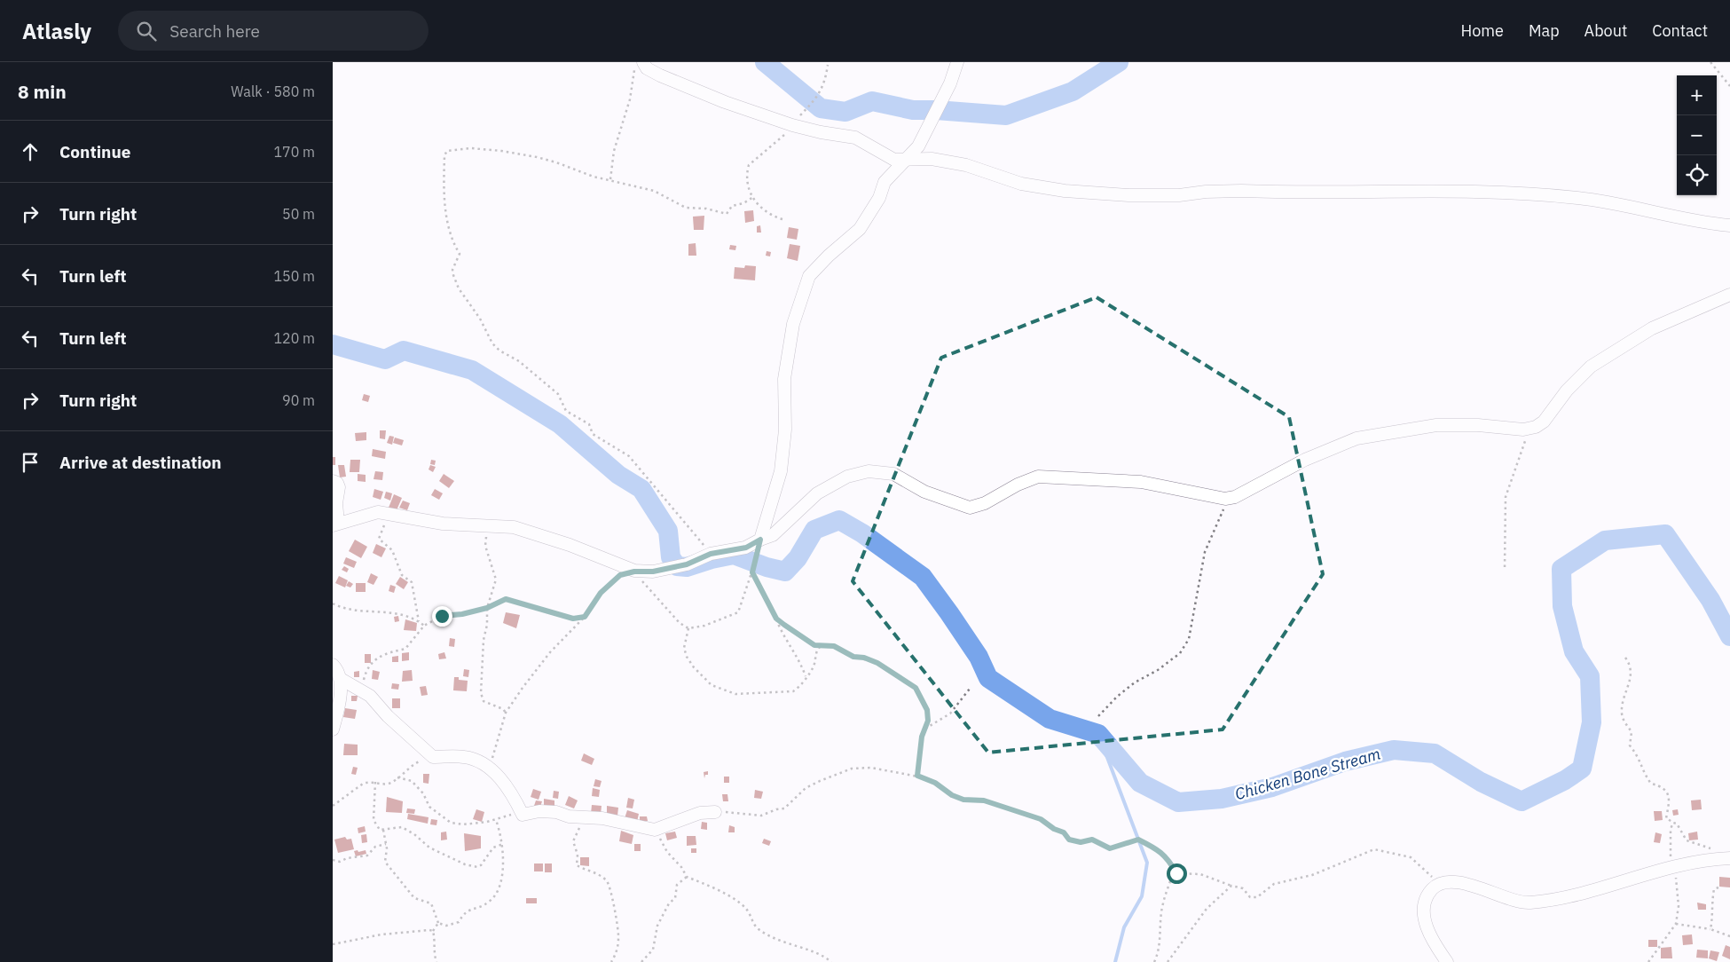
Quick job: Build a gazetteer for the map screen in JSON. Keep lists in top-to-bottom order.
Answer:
{
  "water": ["Chicken Bone Stream"],
  "page": {
    "header": "Atlasly",
    "search": "Search here",
    "nav": [
      "Home",
      "Map",
      "About",
      "Contact"
    ],
    "heading": ["8 min", "Walk · 580 m"],
    "map_buttons": ["+", "−"],
    "list": [
      ["Continue", "170 m"],
      ["Turn right", "50 m"],
      ["Turn left", "150 m"],
      ["Turn left", "120 m"],
      ["Turn right", "90 m"],
      "Arrive at destination"
    ]
  }
}
